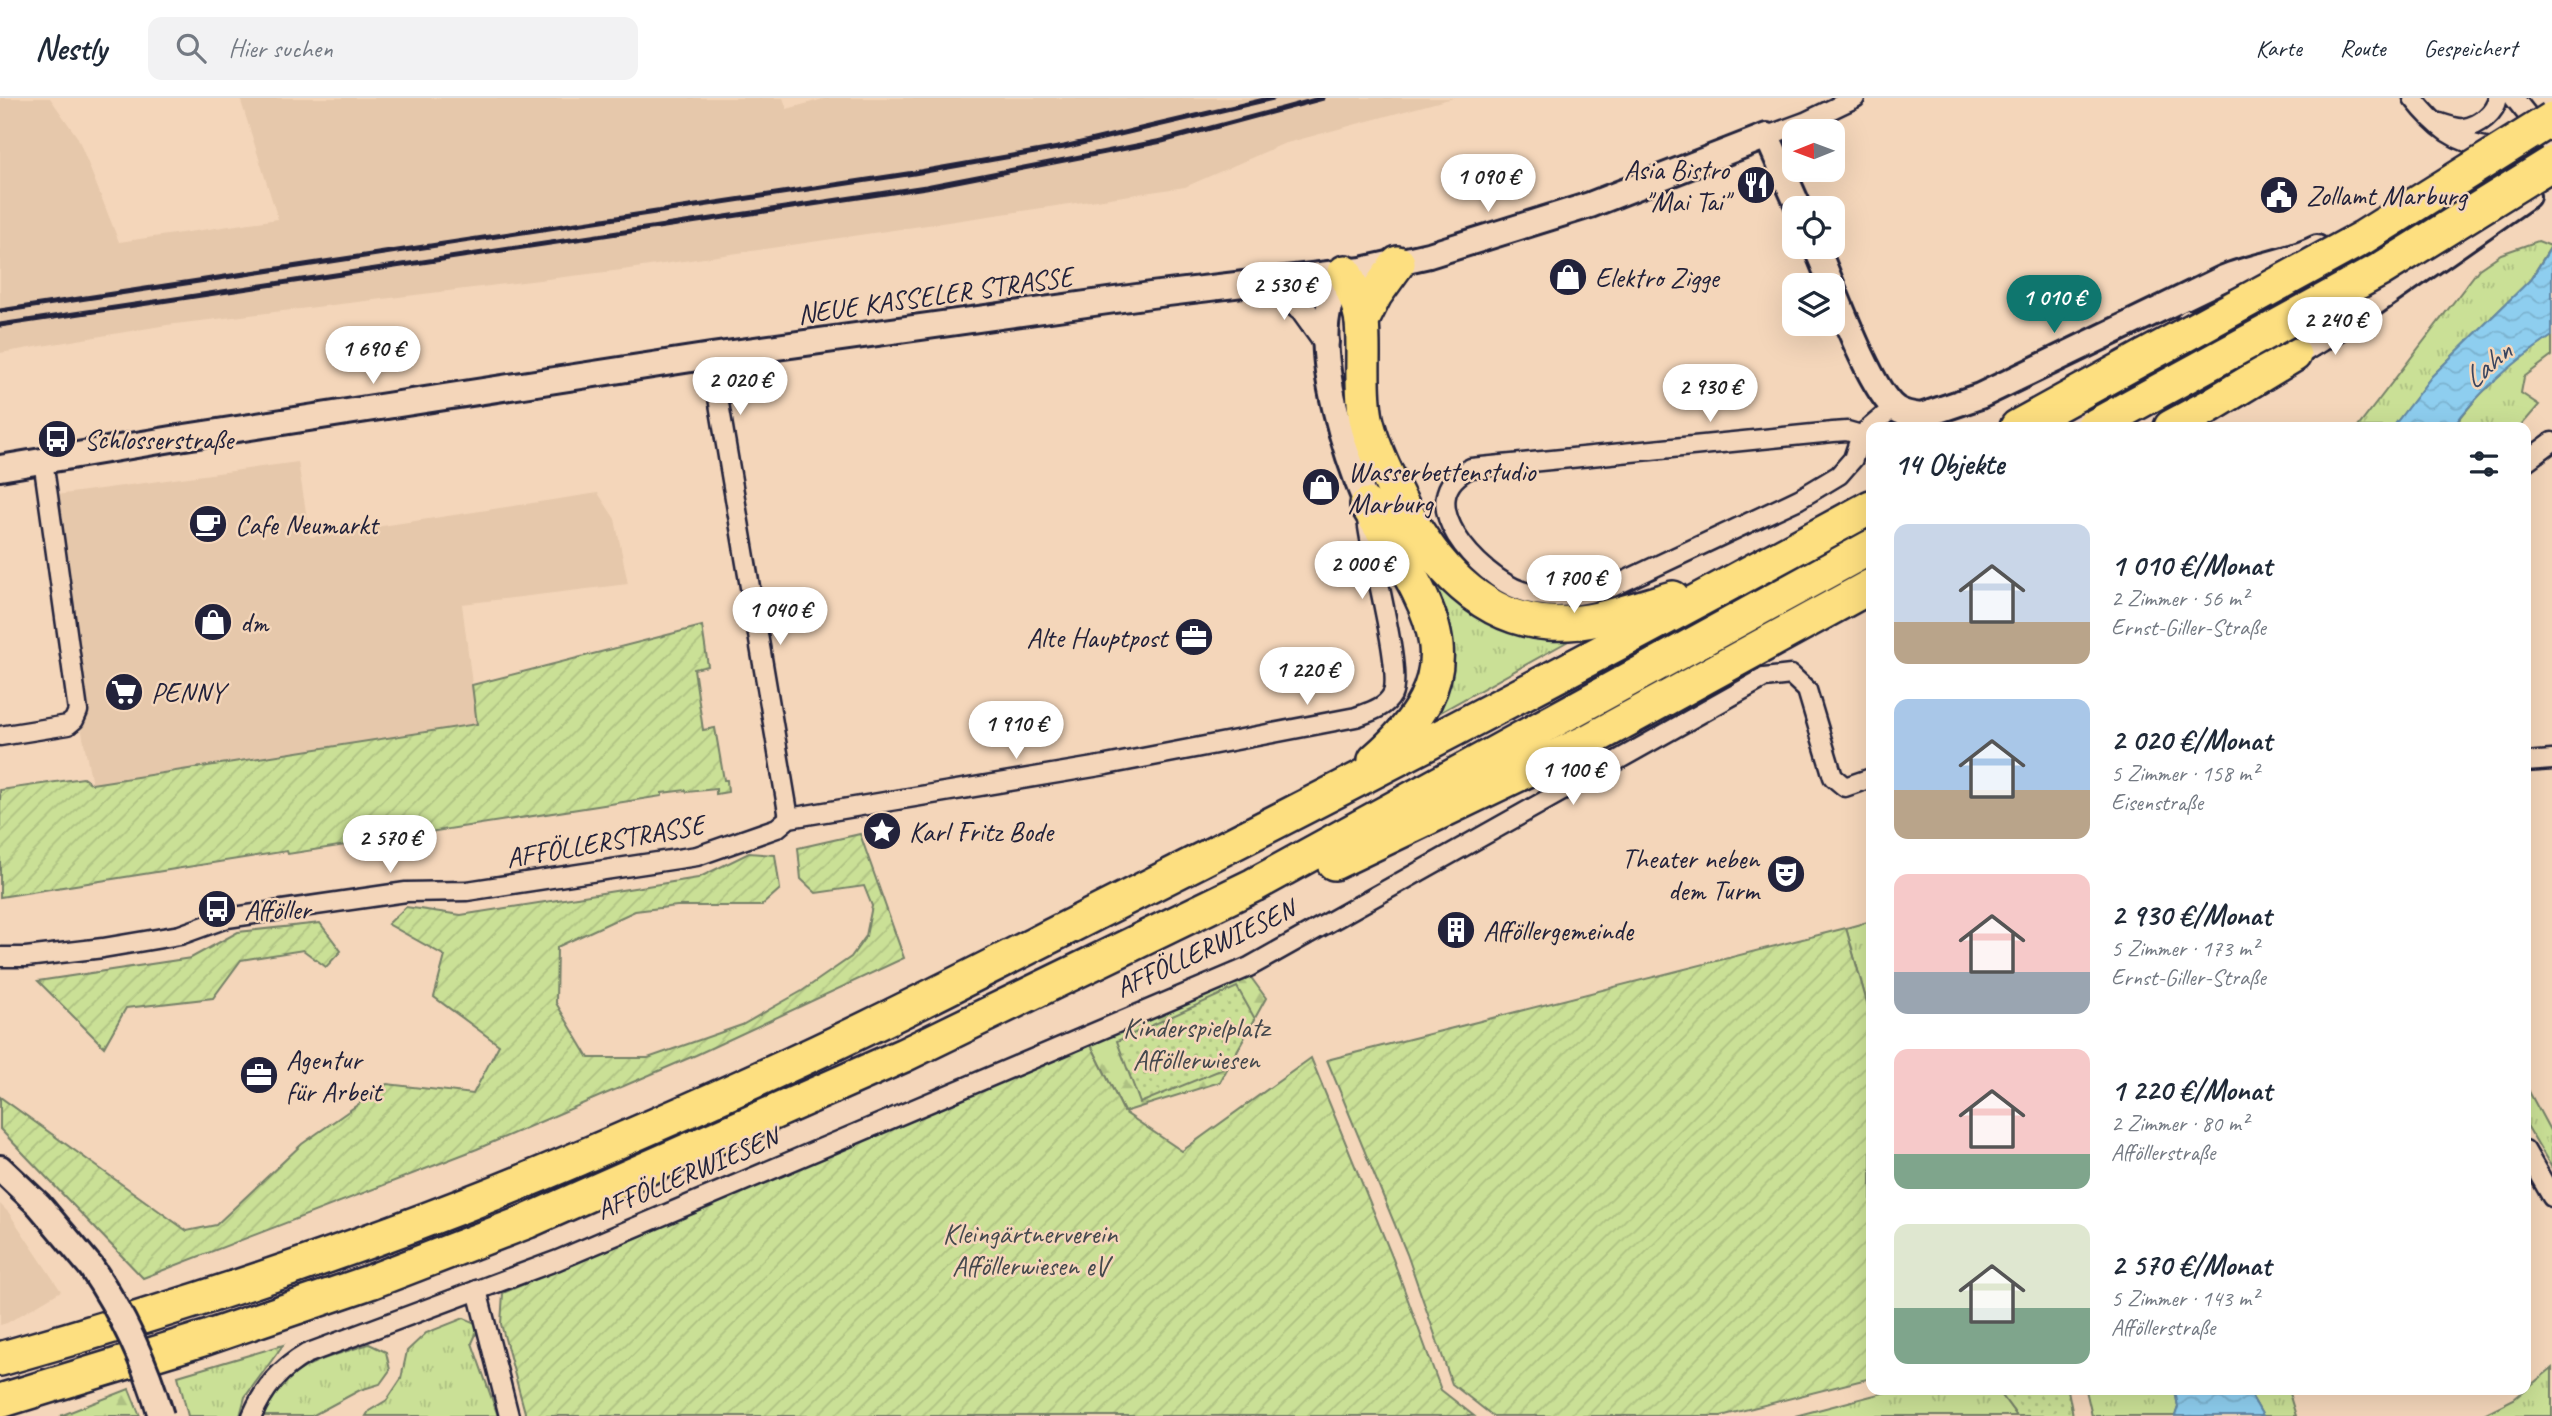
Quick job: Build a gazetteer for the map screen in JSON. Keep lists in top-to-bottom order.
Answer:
{
  "streets": {
    "main road": ["NEUE KASSELER STRASSE"],
    "street": ["AFFÖLLERSTRASSE", "AFFÖLLERWIESEN"]
  },
  "water": ["Lahn"],
  "parks": ["Kinderspielplatz Afföllerwiesen", "Kleingärtnerverein Afföllerwiesen eV"],
  "places": {
    "restaurant": ["Asia Bistro \"Mai Tai\""],
    "public building": ["Zollamt Marburg"],
    "shop": ["Elektro Zigge", "Wasserbettenstudio Marburg", "dm"],
    "bus stop": ["Schlosserstraße", "Afföller"],
    "cafe": ["Cafe Neumarkt"],
    "office": ["Alte Hauptpost", "Agentur für Arbeit"],
    "supermarket": ["PENNY"],
    "place": ["Karl Fritz Bode"],
    "theatre": ["Theater neben dem Turm"],
    "building": ["Afföllergemeinde"]
  },
  "north": "left",
  "page": {
    "header": "Nestly",
    "search": "Hier suchen",
    "nav": ["Karte", "Route", "Gespeichert"],
    "price": [
      "1 090 €",
      "2 530 €",
      "1 010 €",
      "2 240 €",
      "1 690 €",
      "2 020 €",
      "2 930 €",
      "2 000 €",
      "1 700 €",
      "1 040 €",
      "1 220 €",
      "1 910 €",
      "1 100 €",
      "2 570 €"
    ],
    "heading": "14 Objekte",
    "list": [
      {
        "name": "1 010 €/Monat",
        "note": "2 Zimmer · 56 m² · Ernst-Giller-Straße"
      },
      {
        "name": "2 020 €/Monat",
        "note": "5 Zimmer · 158 m² · Eisenstraße"
      },
      {
        "name": "2 930 €/Monat",
        "note": "5 Zimmer · 173 m² · Ernst-Giller-Straße"
      },
      {
        "name": "1 220 €/Monat",
        "note": "2 Zimmer · 80 m² · Afföllerstraße"
      },
      {
        "name": "2 570 €/Monat",
        "note": "5 Zimmer · 143 m² · Afföllerstraße"
      }
    ]
  }
}
